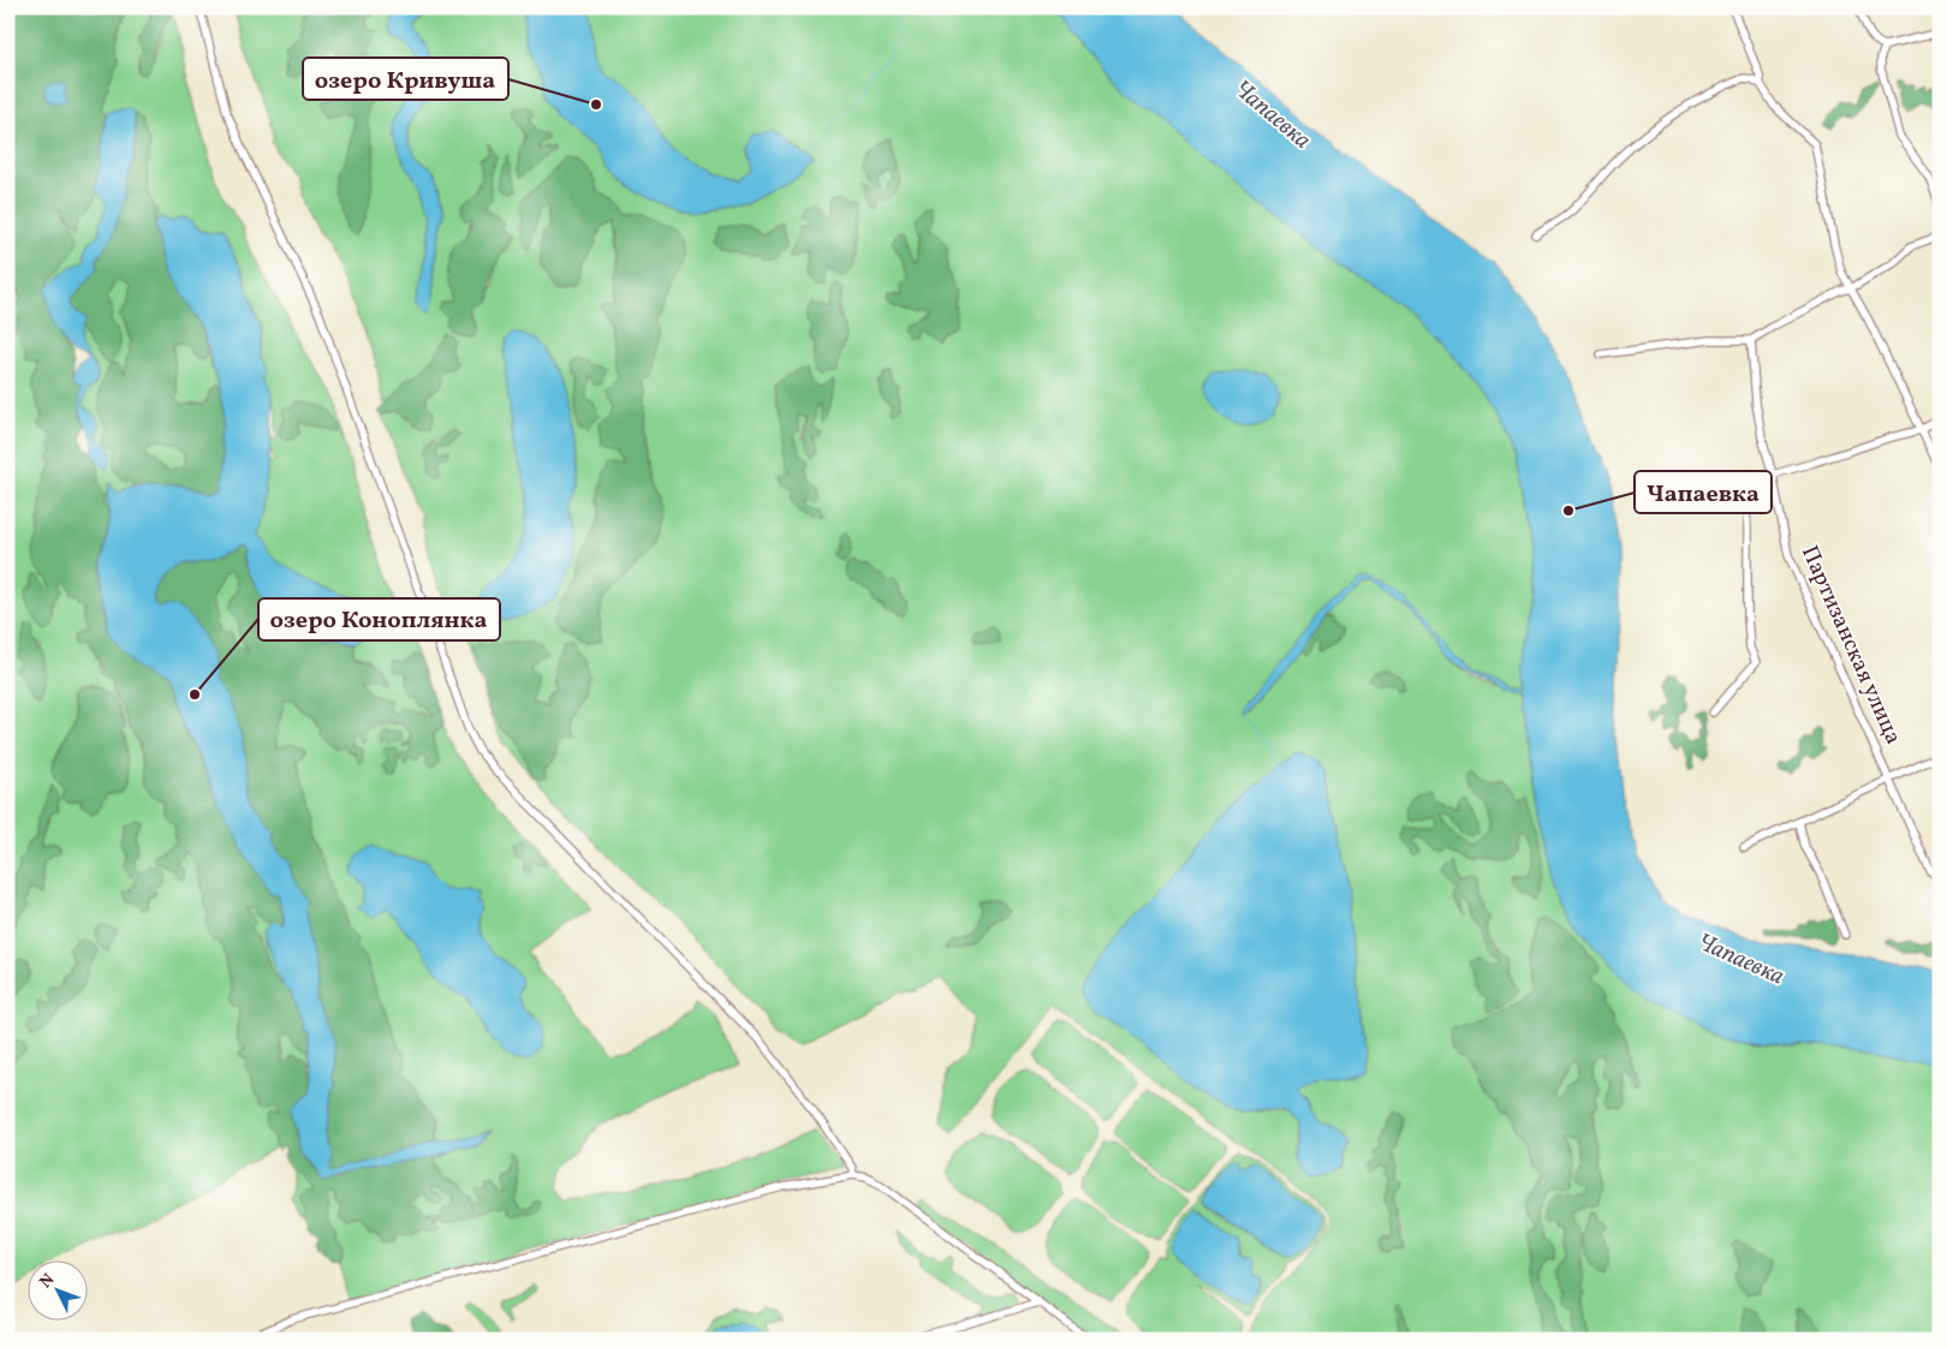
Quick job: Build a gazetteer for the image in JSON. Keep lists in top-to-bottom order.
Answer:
{
  "streets": {
    "street": ["Партизанская улица"]
  },
  "water": ["Чапаевка"],
  "places": ["озеро Кривуша", "Чапаевка", "озеро Коноплянка"],
  "north": "top left"
}
